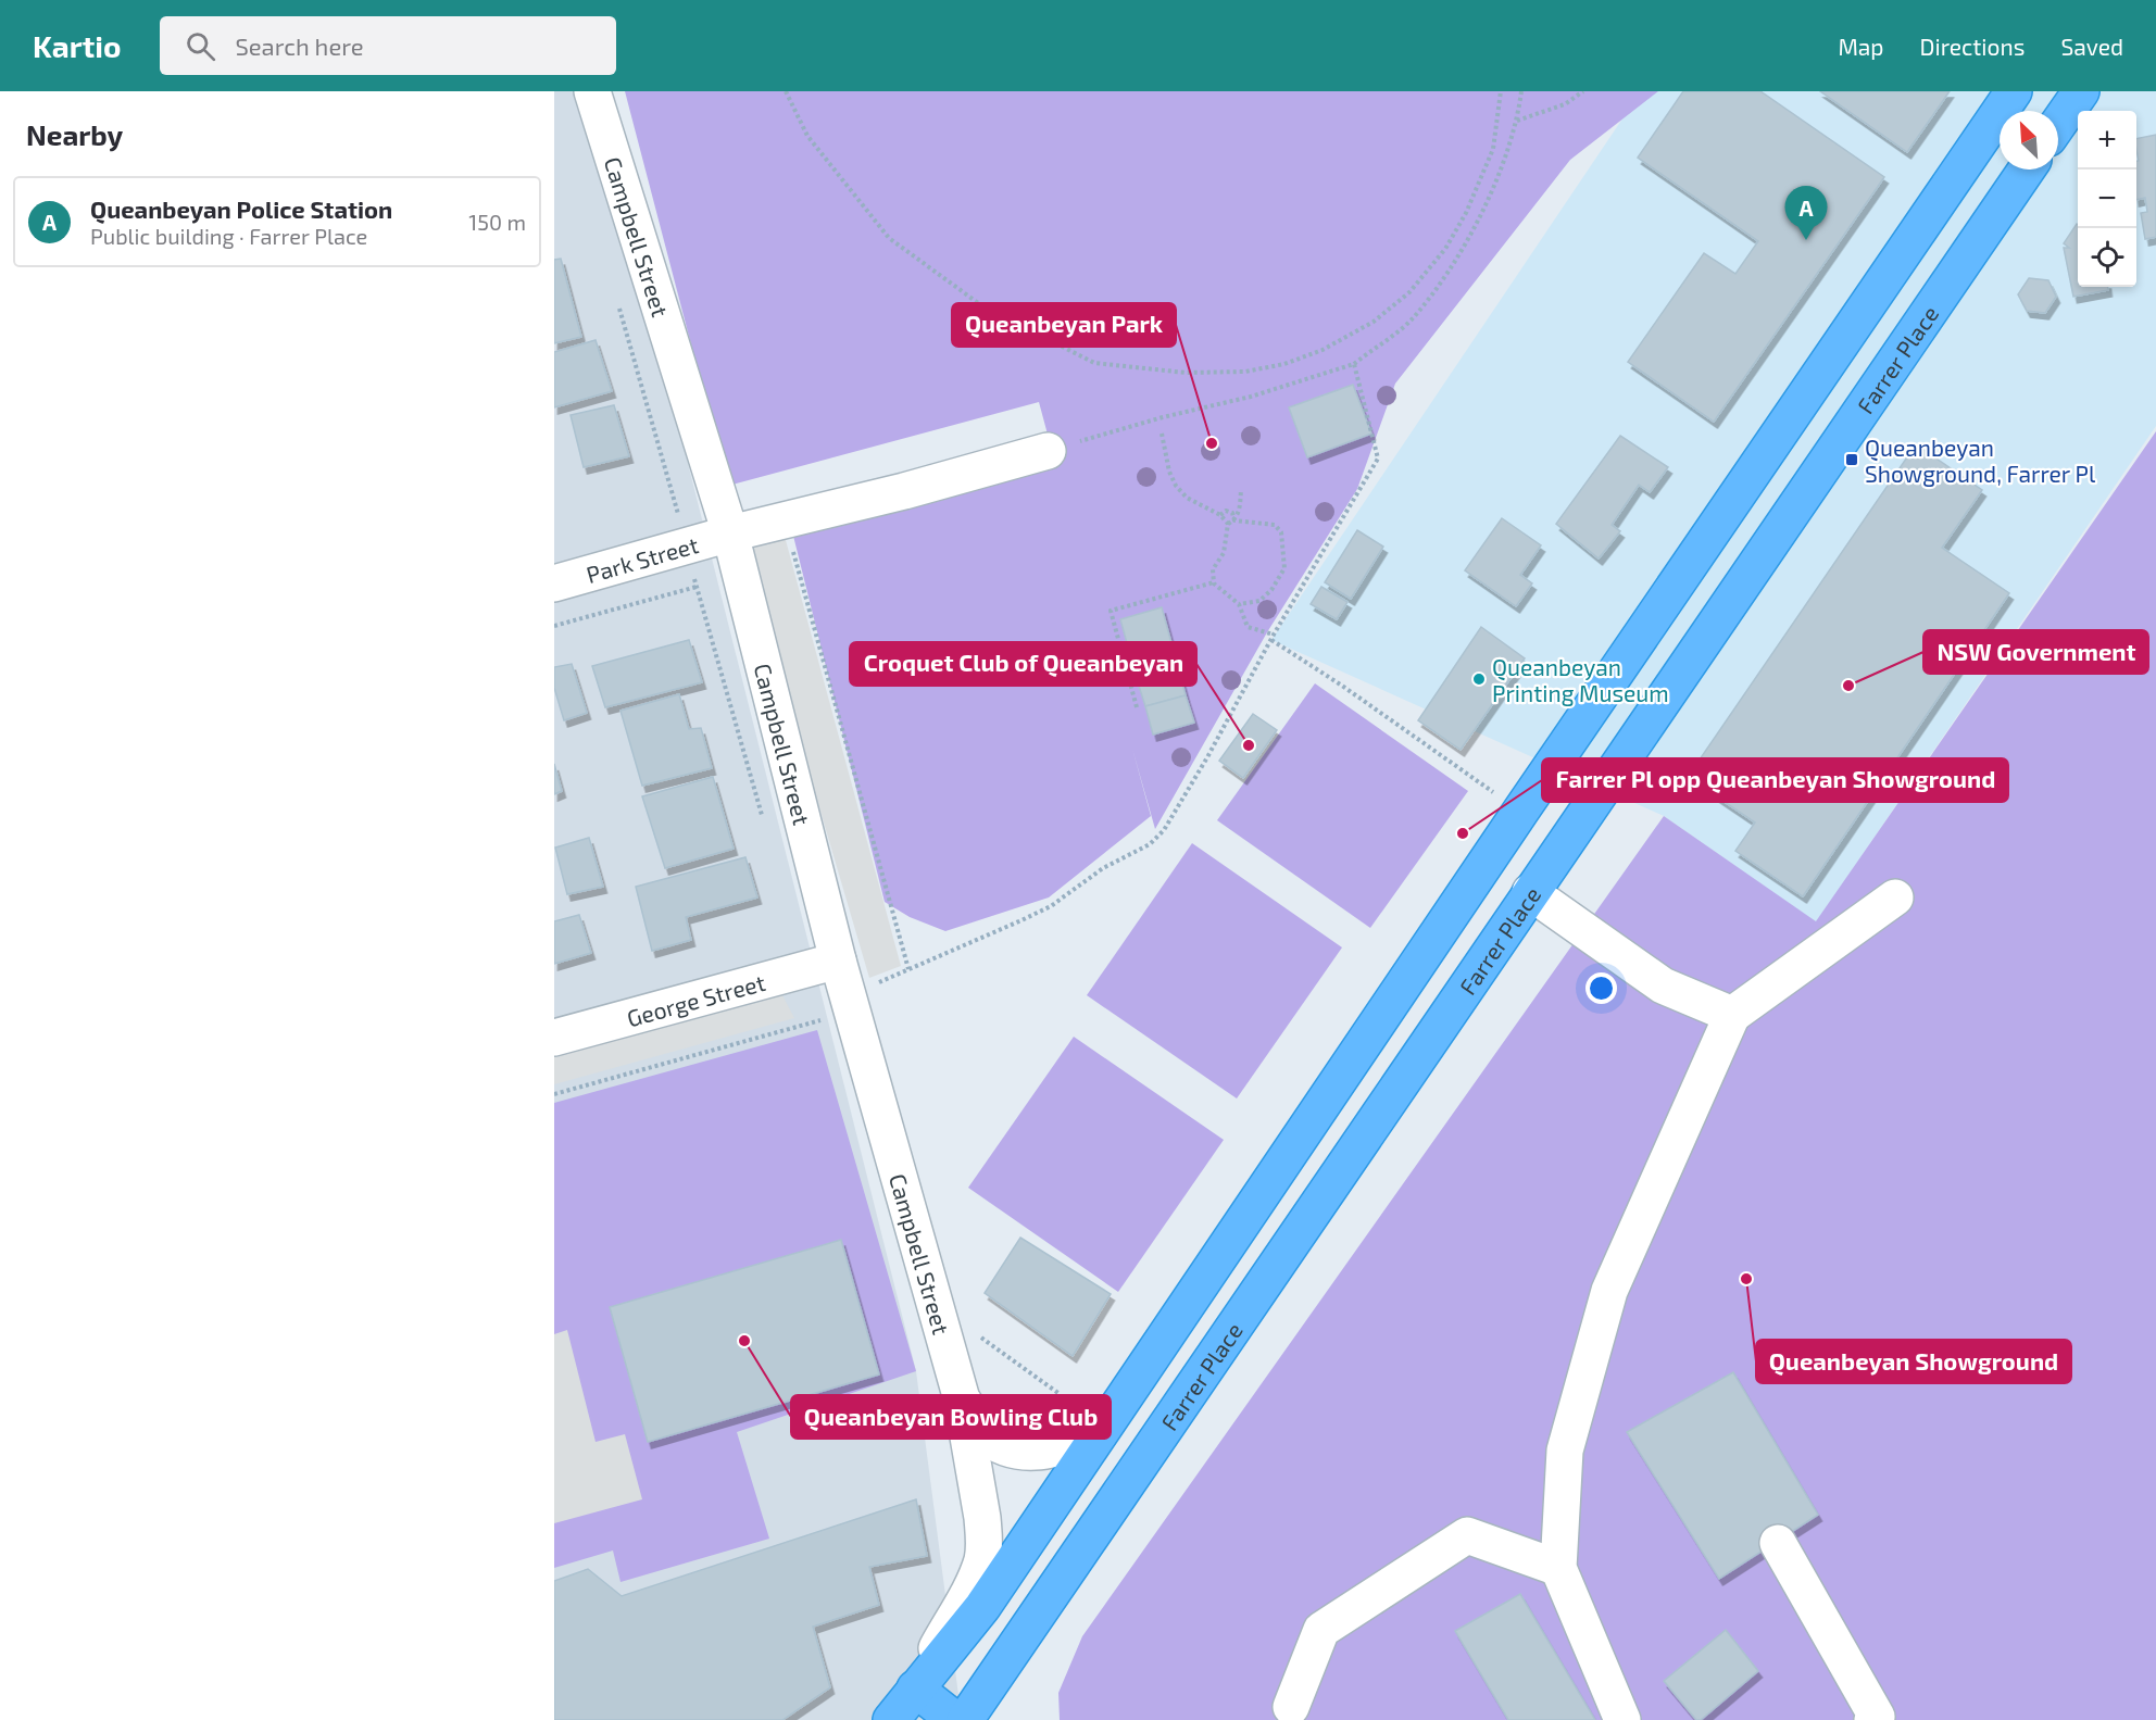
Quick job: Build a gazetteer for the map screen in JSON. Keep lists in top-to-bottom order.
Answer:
{
  "streets": {
    "highway": ["Farrer Place"],
    "street": ["Campbell Street", "Park Street", "George Street"]
  },
  "crossings": [
    ["Campbell Street", "Park Street"],
    ["Campbell Street", "George Street"]
  ],
  "places": {
    "other": [
      "Queanbeyan Park",
      "Queanbeyan Printing Museum",
      "NSW Government",
      "Croquet Club of Queanbeyan",
      "Farrer Pl opp Queanbeyan Showground",
      "Queanbeyan Showground",
      "Queanbeyan Bowling Club"
    ],
    "transit": ["Queanbeyan Showground, Farrer Pl"]
  },
  "north": "top left",
  "page": {
    "header": "Kartio",
    "search": "Search here",
    "nav": ["Map", "Directions", "Saved"],
    "heading": "Nearby",
    "map_buttons": ["+", "−"],
    "list": [
      {
        "mark": "A",
        "name": "Queanbeyan Police Station",
        "note": "Public building · Farrer Place",
        "value": "150 m"
      }
    ],
    "pins": "A"
  }
}
